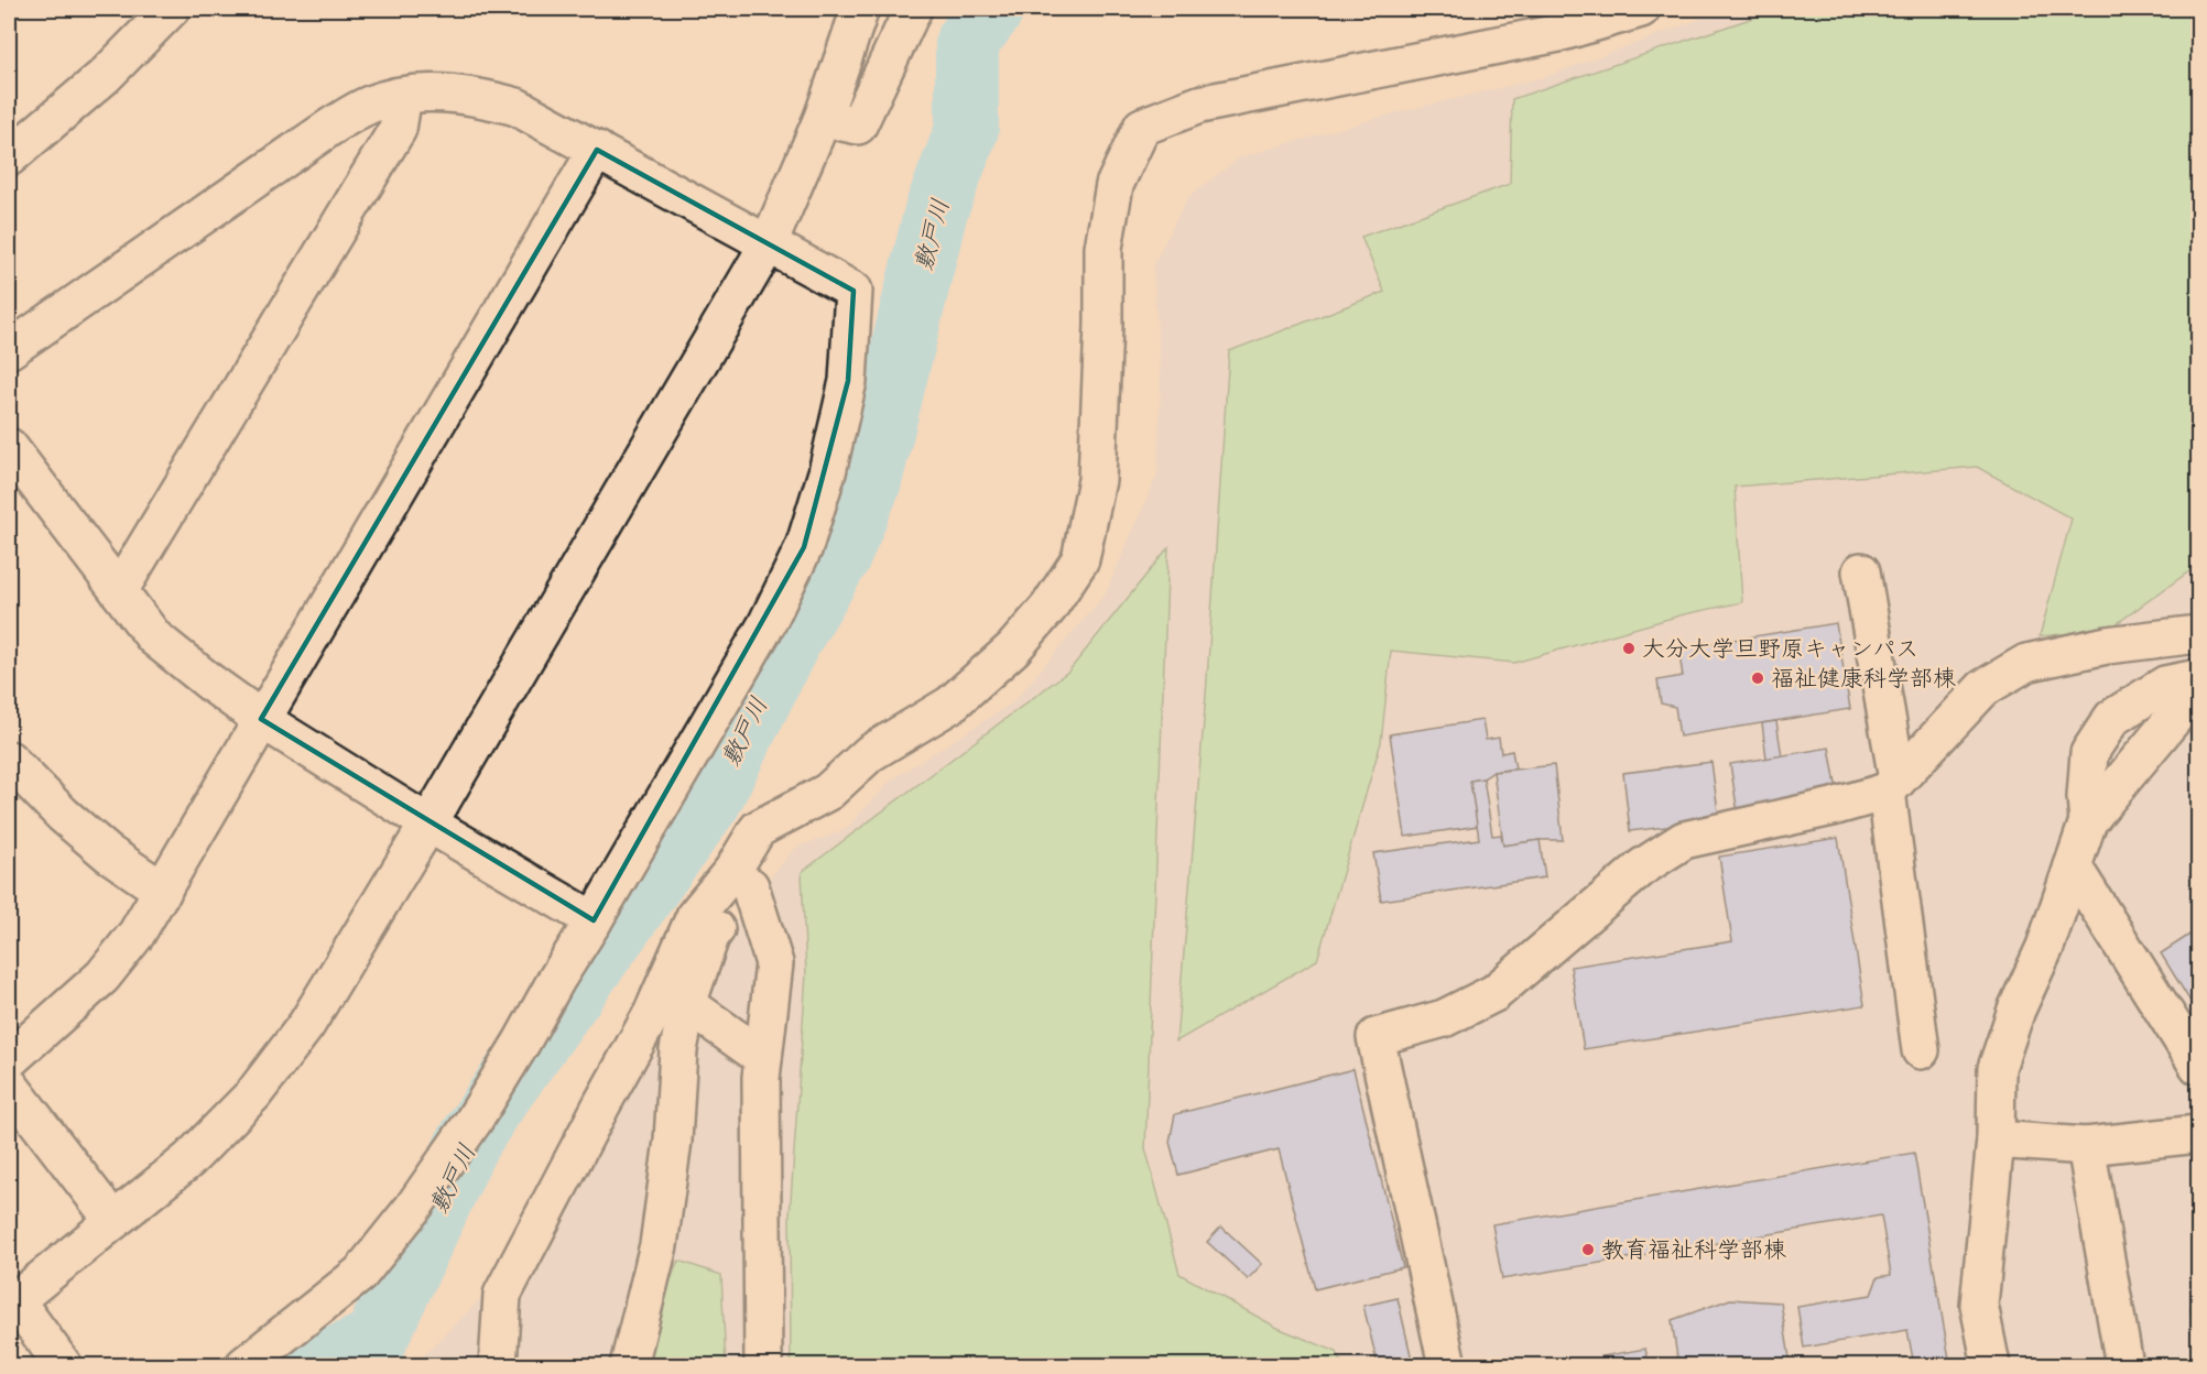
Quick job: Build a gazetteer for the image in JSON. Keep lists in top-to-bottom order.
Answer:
{
  "water": ["敷戸川"],
  "places": ["大分大学旦野原キャンパス", "福祉健康科学部棟", "教育福祉科学部棟"]
}
